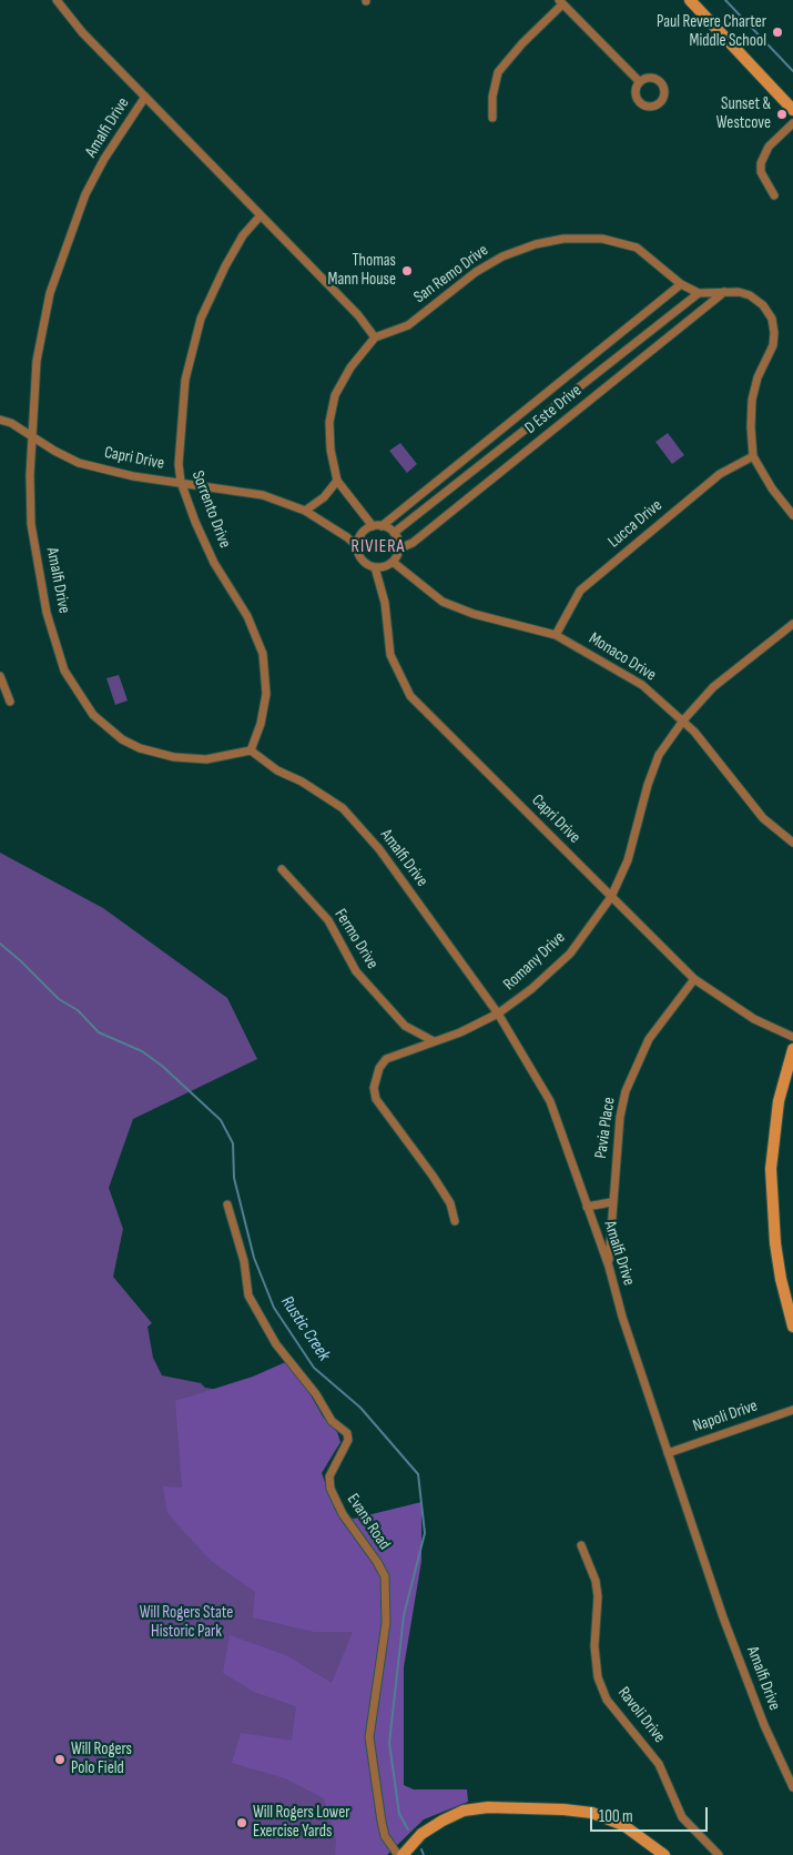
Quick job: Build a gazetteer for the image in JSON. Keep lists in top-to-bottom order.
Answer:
{
  "streets": {
    "street": [
      "Amalfi Drive",
      "San Remo Drive",
      "D Este Drive",
      "Capri Drive",
      "Sorrento Drive",
      "Lucca Drive",
      "Monaco Drive",
      "Fermo Drive",
      "Romany Drive",
      "Pavia Place",
      "Napoli Drive",
      "Evans Road",
      "Ravoli Drive"
    ]
  },
  "crossings": [
    ["Amalfi Drive", "Capri Drive"],
    ["Amalfi Drive", "Sorrento Drive"],
    ["Amalfi Drive", "Romany Drive"],
    ["Amalfi Drive", "Pavia Place"],
    ["Amalfi Drive", "Napoli Drive"],
    ["San Remo Drive", "D Este Drive"],
    ["San Remo Drive", "Lucca Drive"],
    ["D Este Drive", "Capri Drive"],
    ["D Este Drive", "Monaco Drive"],
    ["Capri Drive", "Sorrento Drive"],
    ["Capri Drive", "Monaco Drive"],
    ["Capri Drive", "Romany Drive"],
    ["Capri Drive", "Pavia Place"],
    ["Lucca Drive", "Monaco Drive"],
    ["Monaco Drive", "Romany Drive"],
    ["Fermo Drive", "Romany Drive"]
  ],
  "districts": ["RIVIERA"],
  "water": ["Rustic Creek"],
  "parks": ["Will Rogers State Historic Park"],
  "places": [
    "Paul Revere Charter Middle School",
    "Sunset & Westcove",
    "Thomas Mann House",
    "Will Rogers Polo Field",
    "Will Rogers Lower Exercise Yards"
  ],
  "scale_bar": "100 m"
}
